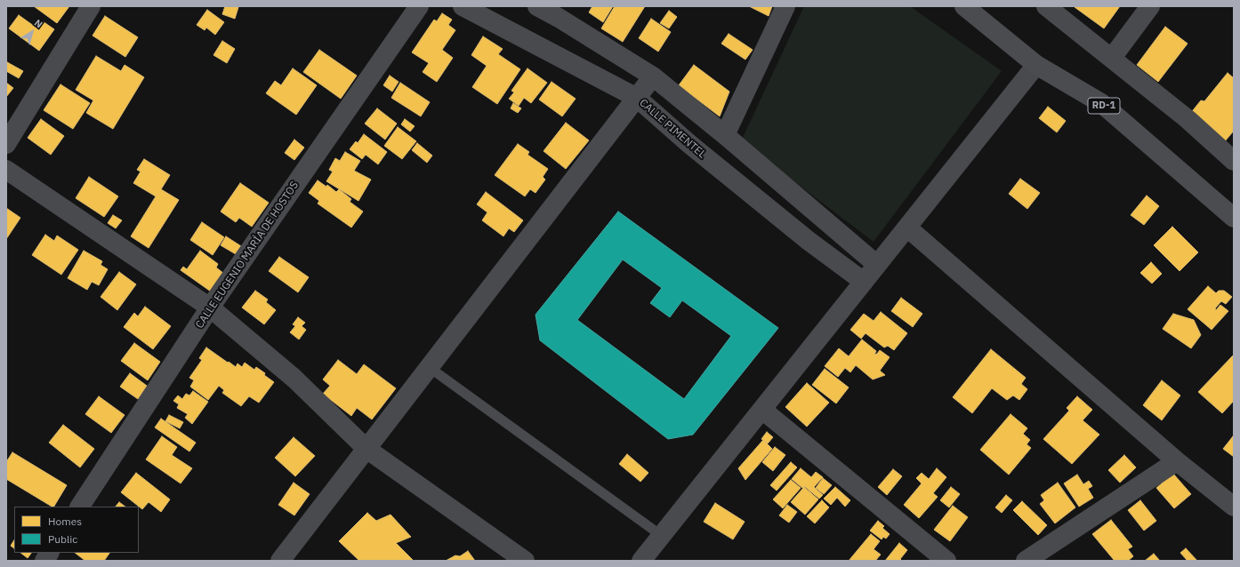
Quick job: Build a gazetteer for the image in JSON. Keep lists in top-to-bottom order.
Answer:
{
  "streets": {
    "main road": ["RD-1"],
    "street": ["CALLE PIMENTEL", "CALLE EUGENIO MARÍA DE HOSTOS"]
  },
  "legend": ["Homes", "Public"],
  "north": "top right"
}
